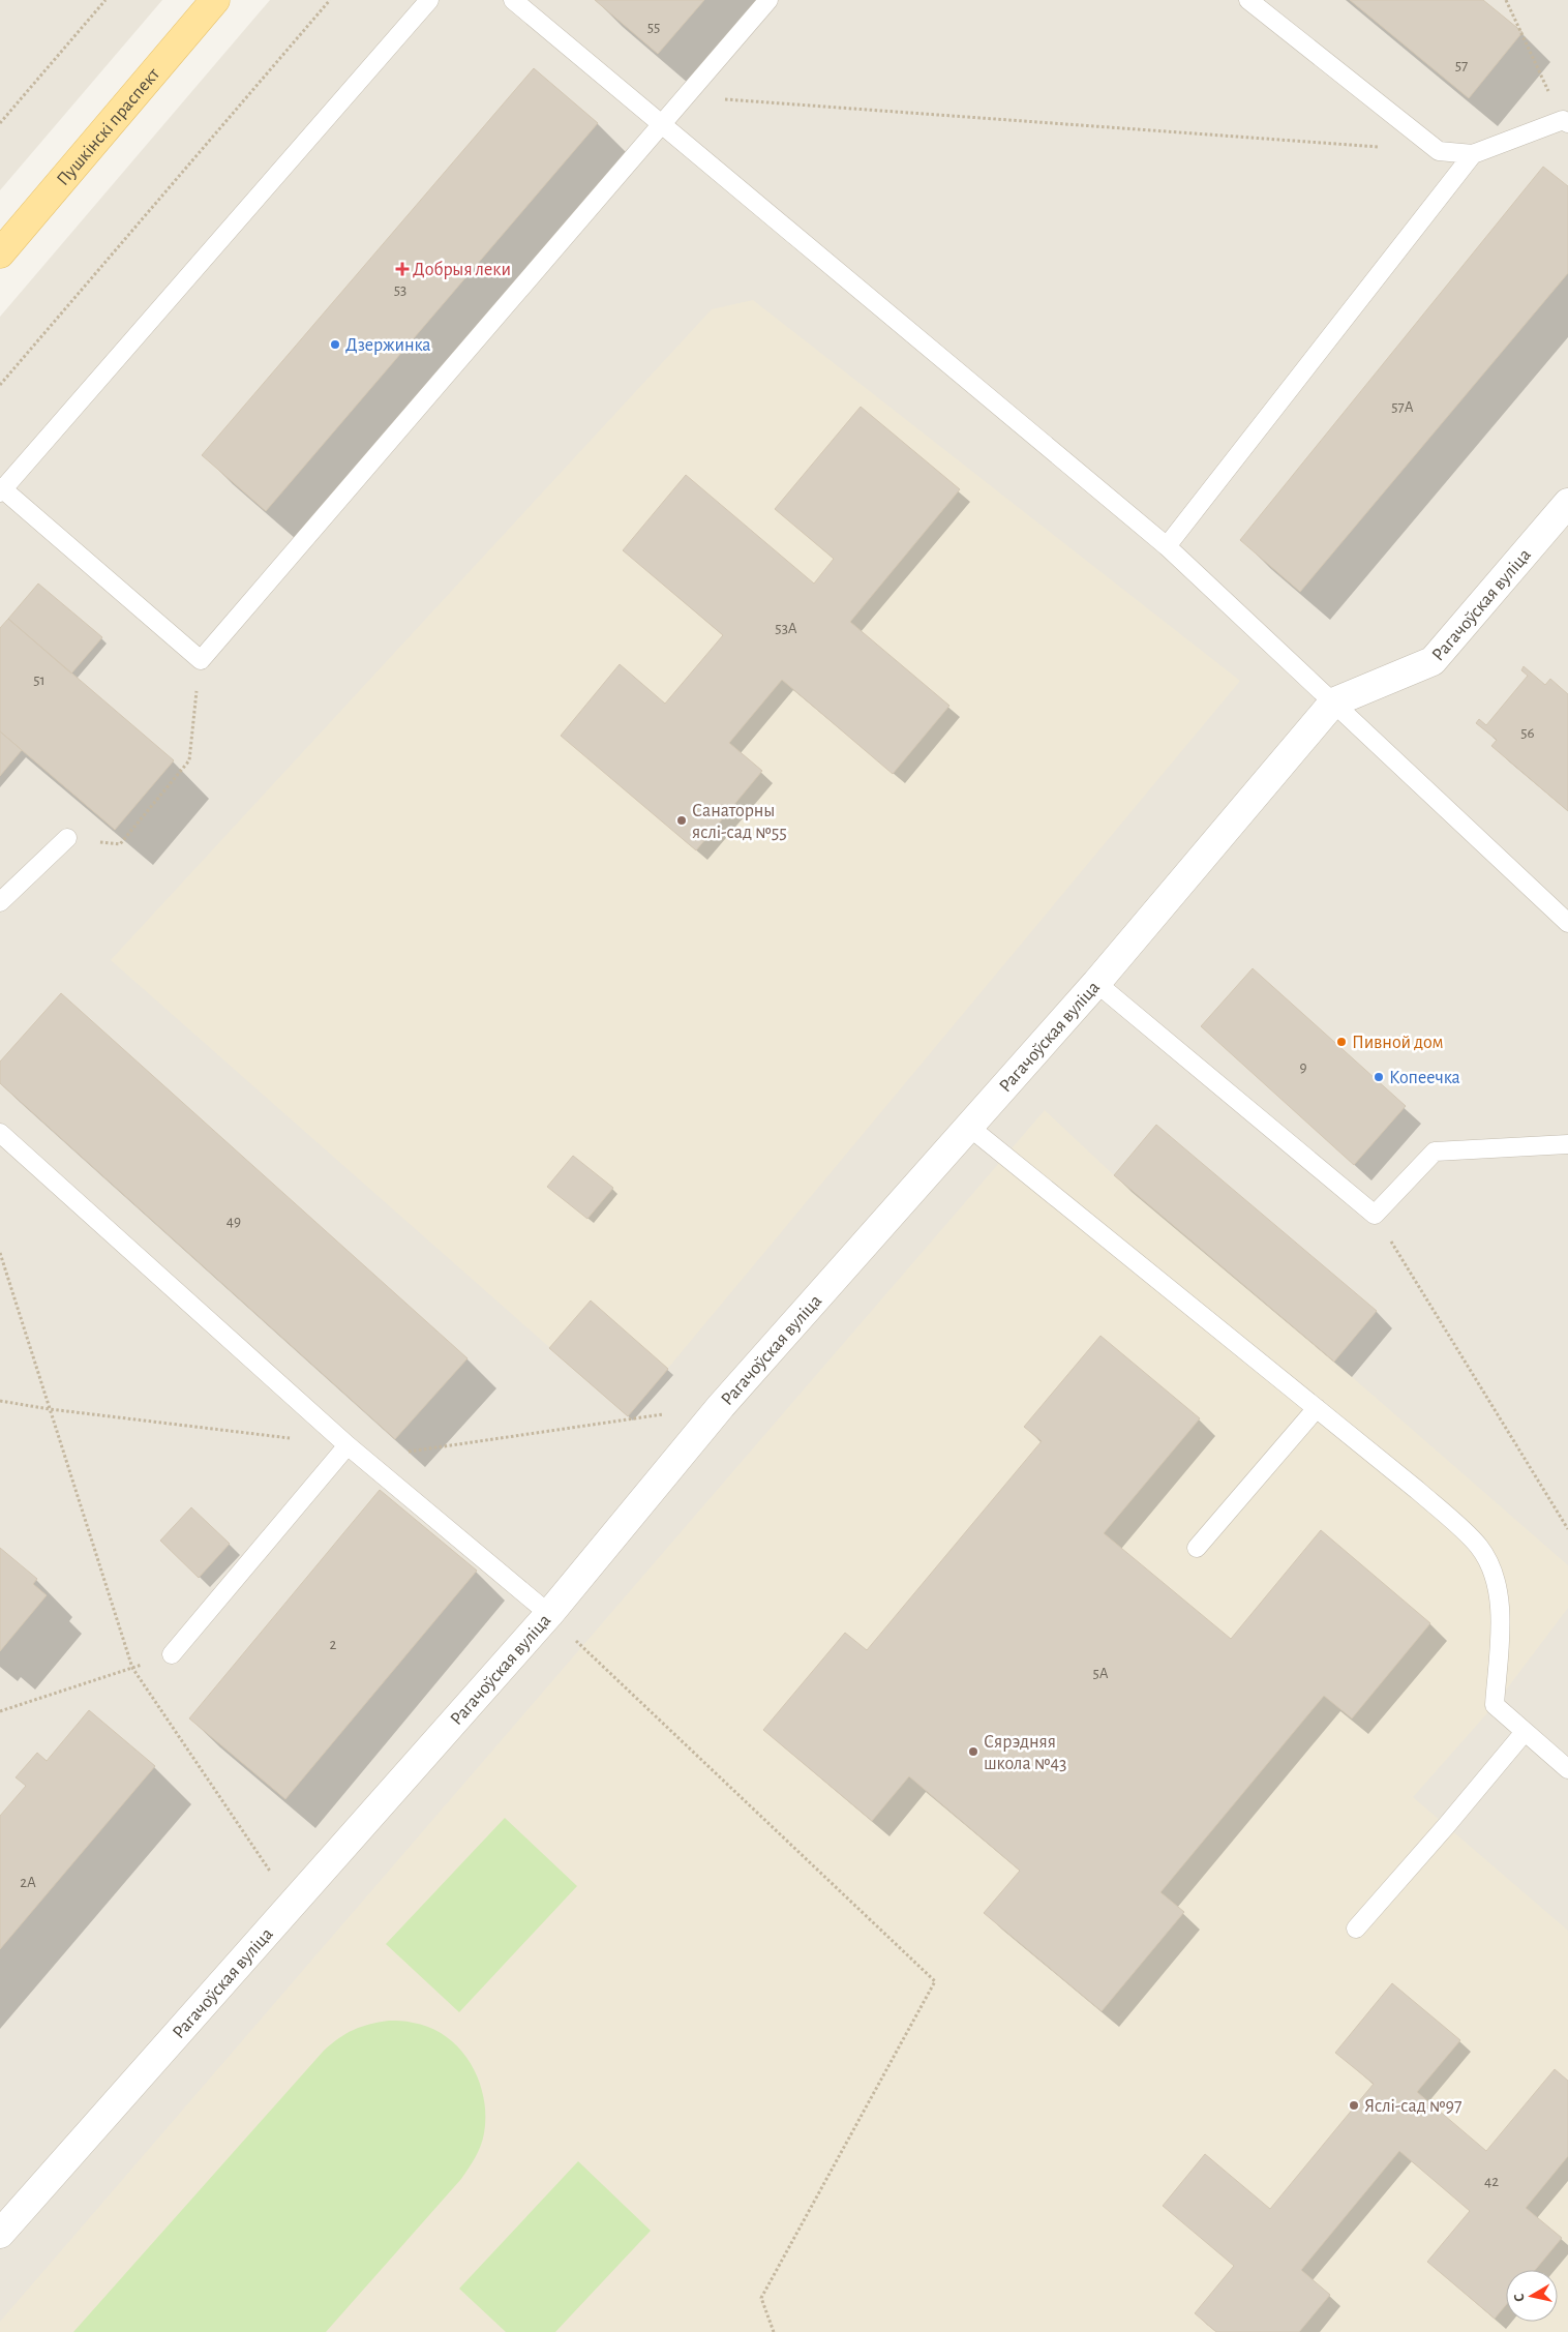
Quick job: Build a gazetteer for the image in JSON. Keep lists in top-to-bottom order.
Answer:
{
  "streets": {
    "main road": ["Пушкінскі праспект"],
    "street": ["Рагачоўская вуліца"]
  },
  "places": {
    "health": ["Добрыя леки"],
    "other": [
      "Дзержинка",
      "Санаторны яслі-сад №55",
      "Пивной дом",
      "Копеечка",
      "Сярэдняя школа №43",
      "Яслі-сад №97"
    ]
  },
  "house_numbers": [
    "55",
    "57",
    "53",
    "57А",
    "53А",
    "51",
    "56",
    "9",
    "49",
    "2",
    "5А",
    "2А",
    "42"
  ],
  "north": "left"
}
